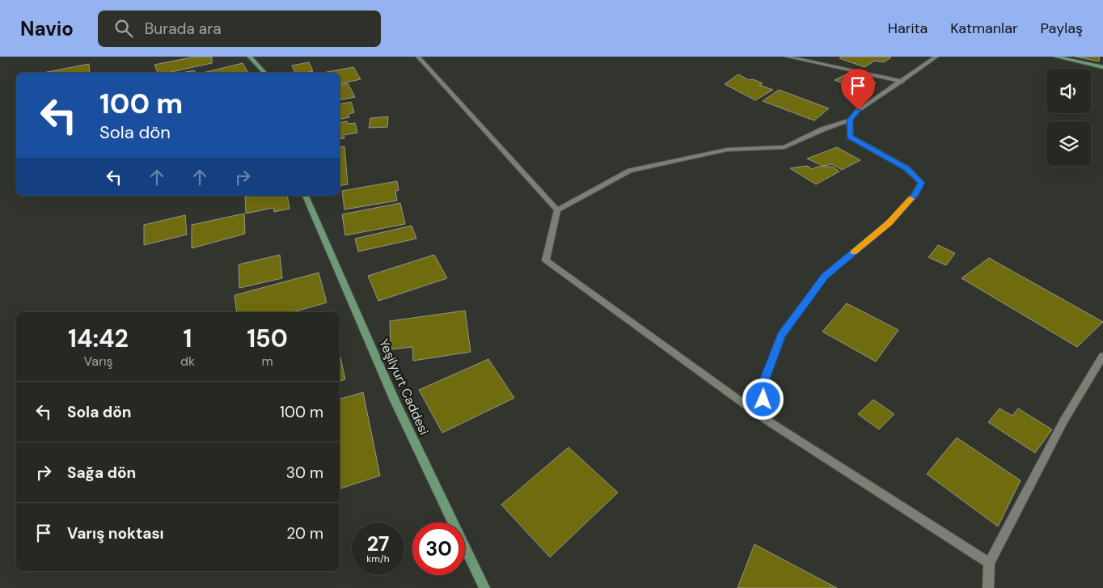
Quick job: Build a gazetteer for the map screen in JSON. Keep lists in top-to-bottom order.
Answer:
{
  "streets": {
    "main road": ["Yeşilyurt Caddesi"]
  },
  "page": {
    "header": "Navio",
    "search": "Burada ara",
    "nav": ["Harita", "Katmanlar", "Paylaş"],
    "turn": ["100 m", "Sola dön"],
    "eta": [
      "14:42",
      "Varış",
      "1",
      "dk",
      "150",
      "m"
    ],
    "list": [
      {
        "name": "Sola dön",
        "value": "100 m"
      },
      {
        "name": "Sağa dön",
        "value": "30 m"
      },
      {
        "name": "Varış noktası",
        "value": "20 m"
      }
    ],
    "speed": "27 km/h",
    "limit": "30"
  }
}
